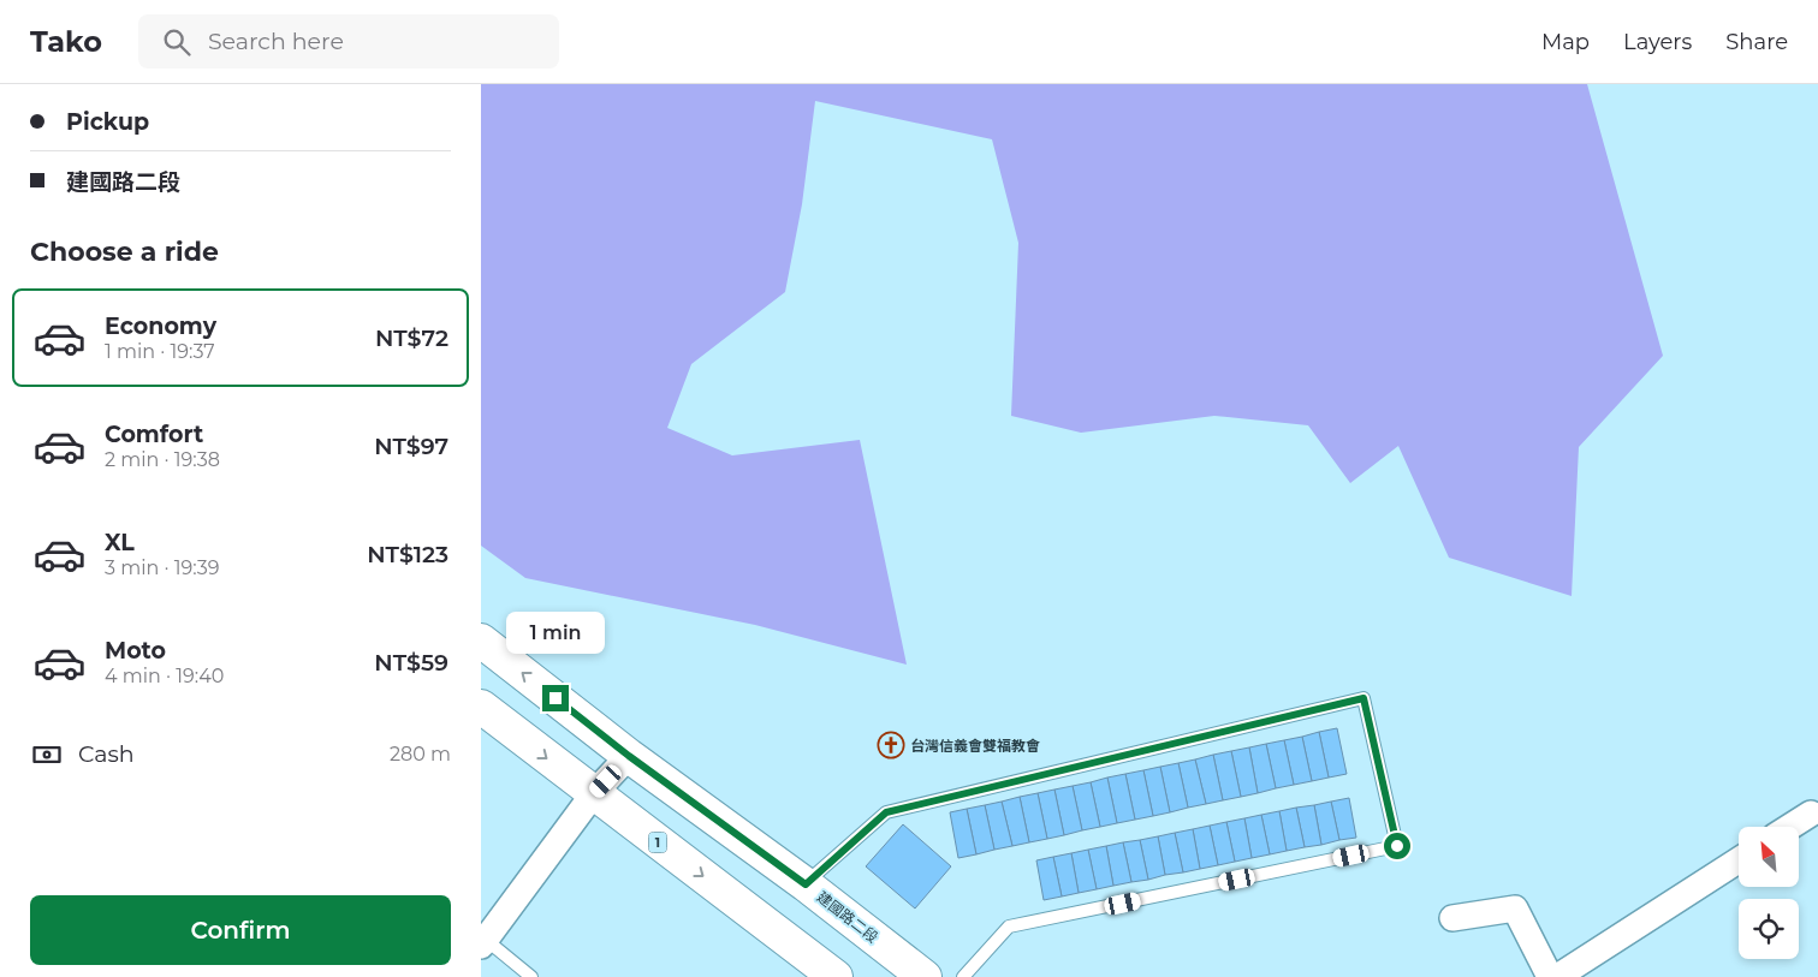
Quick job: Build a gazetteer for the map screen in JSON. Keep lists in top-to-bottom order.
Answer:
{
  "streets": {
    "main road": ["1", "建國路二段"]
  },
  "places": {
    "church": ["台灣信義會雙福教會"]
  },
  "north": "top left",
  "page": {
    "header": "Tako",
    "search": "Search here",
    "nav": ["Map", "Layers", "Share"],
    "banner": ["Pickup", "建國路二段"],
    "heading": "Choose a ride",
    "list": [
      {
        "name": "Economy",
        "note": "1 min · 19:37",
        "value": "NT$72"
      },
      {
        "name": "Comfort",
        "note": "2 min · 19:38",
        "value": "NT$97"
      },
      {
        "name": "XL",
        "note": "3 min · 19:39",
        "value": "NT$123"
      },
      {
        "name": "Moto",
        "note": "4 min · 19:40",
        "value": "NT$59"
      }
    ],
    "bubble": "1 min",
    "pay": ["Cash", "280 m"],
    "buttons": "Confirm"
  }
}
